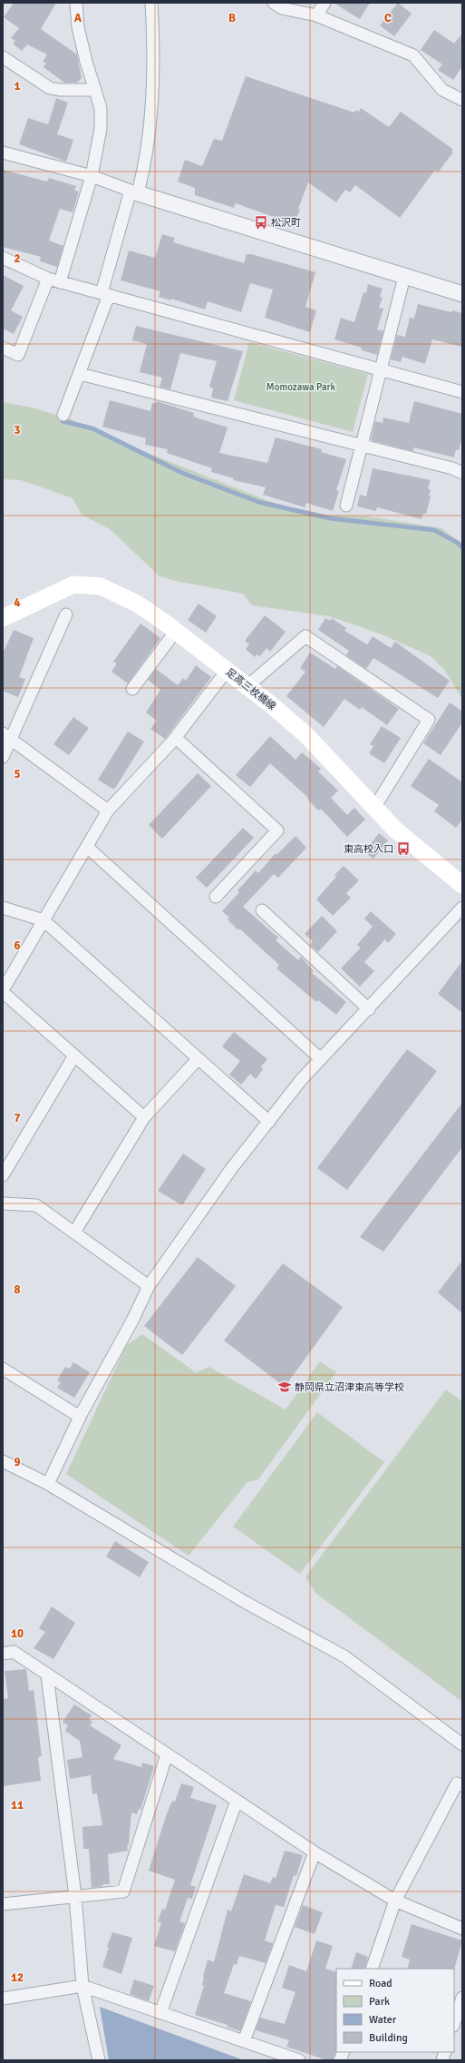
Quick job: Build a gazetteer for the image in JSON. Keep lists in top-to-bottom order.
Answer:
{
  "streets": {
    "main road": ["足高三枚橋線"]
  },
  "parks": ["Momozawa Park"],
  "places": {
    "bus stop": ["松沢町", "東高校入口"],
    "school or university": ["静岡県立沼津東高等学校"]
  },
  "legend": [
    "Road",
    "Park",
    "Water",
    "Building"
  ],
  "grid": {
    "columns": ["A", "B", "C"],
    "rows": [
      "1",
      "2",
      "3",
      "4",
      "5",
      "6",
      "7",
      "8",
      "9",
      "10",
      "11",
      "12"
    ]
  }
}
